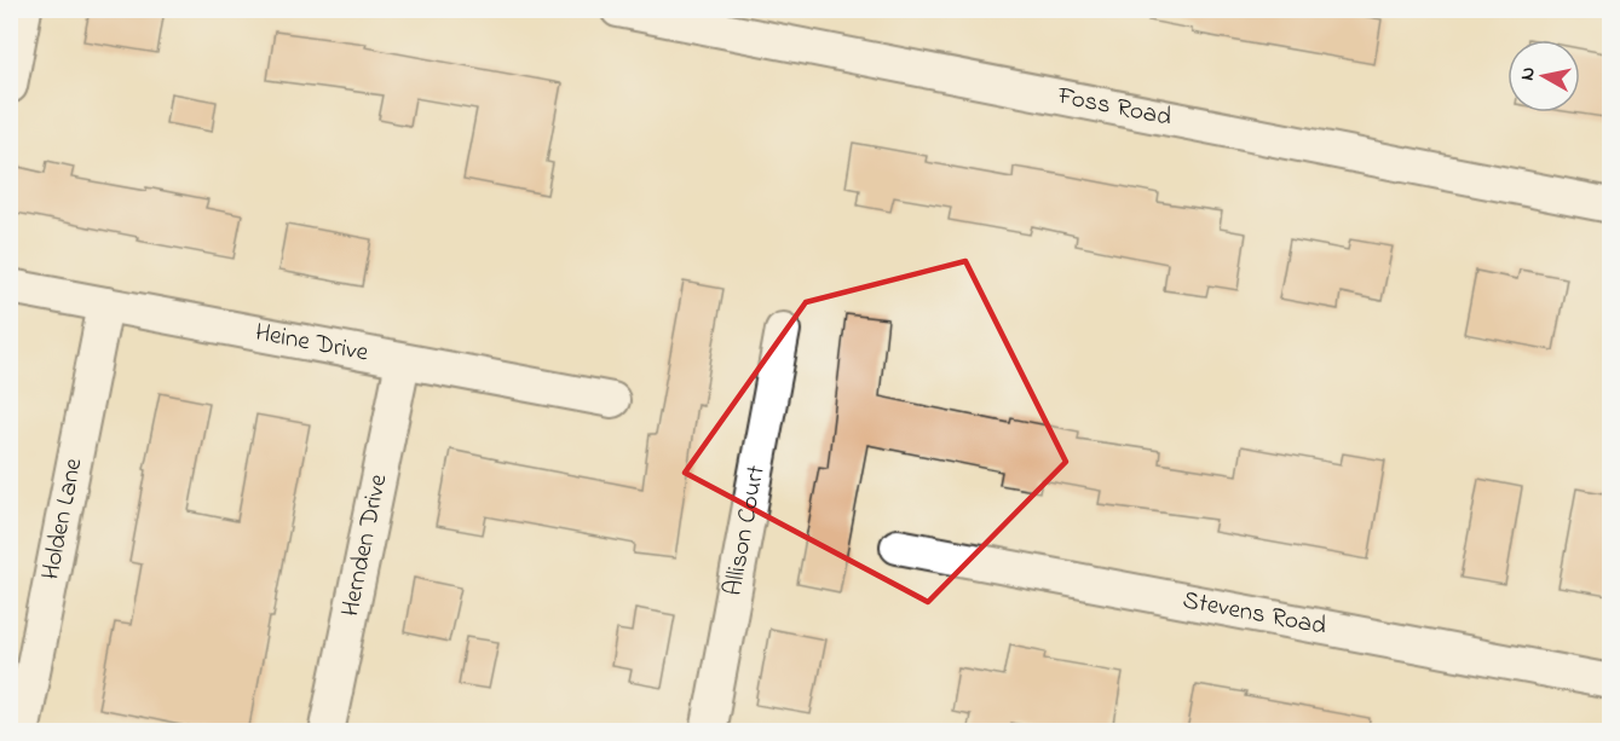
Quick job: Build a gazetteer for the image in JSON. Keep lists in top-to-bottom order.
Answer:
{
  "streets": {
    "street": [
      "Foss Road",
      "Heine Drive",
      "Holden Lane",
      "Allison Court",
      "Hernden Drive",
      "Stevens Road"
    ]
  },
  "crossings": [
    ["Heine Drive", "Holden Lane"],
    ["Heine Drive", "Hernden Drive"]
  ],
  "north": "left"
}
